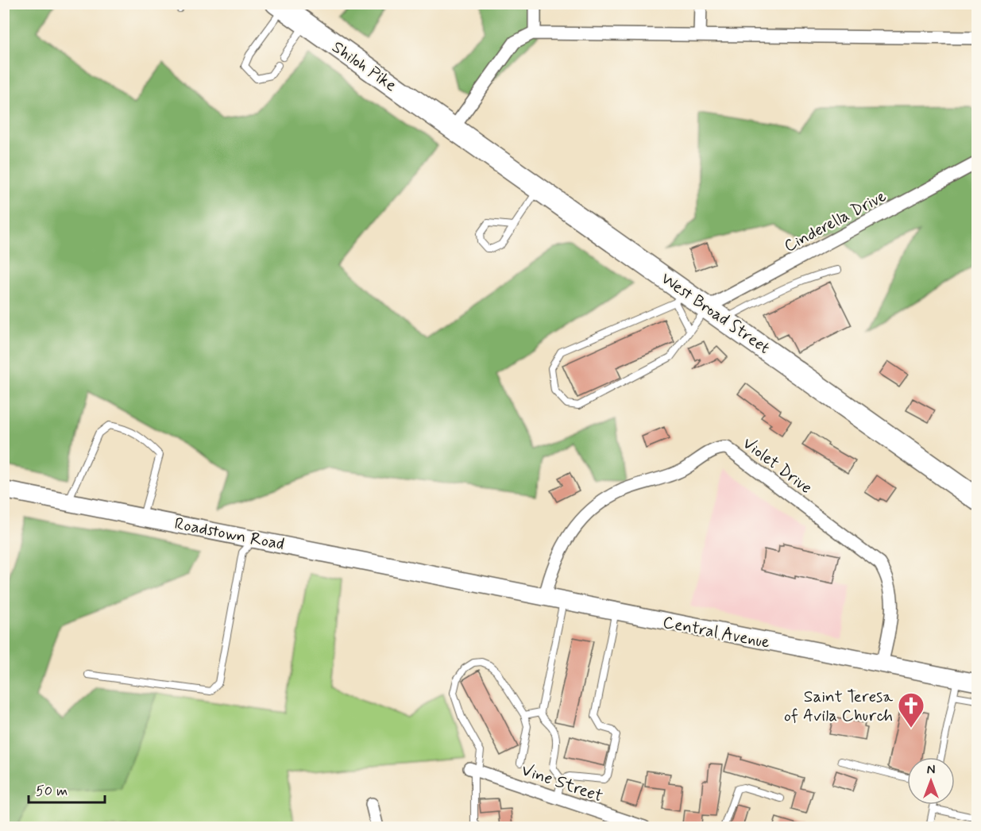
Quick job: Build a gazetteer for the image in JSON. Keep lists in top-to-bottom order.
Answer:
{
  "streets": {
    "highway": ["Shiloh Pike", "West Broad Street"],
    "main road": ["Roadstown Road", "Central Avenue"],
    "street": ["Cinderella Drive", "Violet Drive", "Vine Street"]
  },
  "crossings": [
    ["Shiloh Pike", "West Broad Street"],
    ["Cinderella Drive", "West Broad Street"],
    ["Violet Drive", "Central Avenue"],
    ["Roadstown Road", "Central Avenue"]
  ],
  "places": {
    "church": ["Saint Teresa of Avila Church"]
  },
  "scale_bar": "50 m",
  "north": "top"
}
